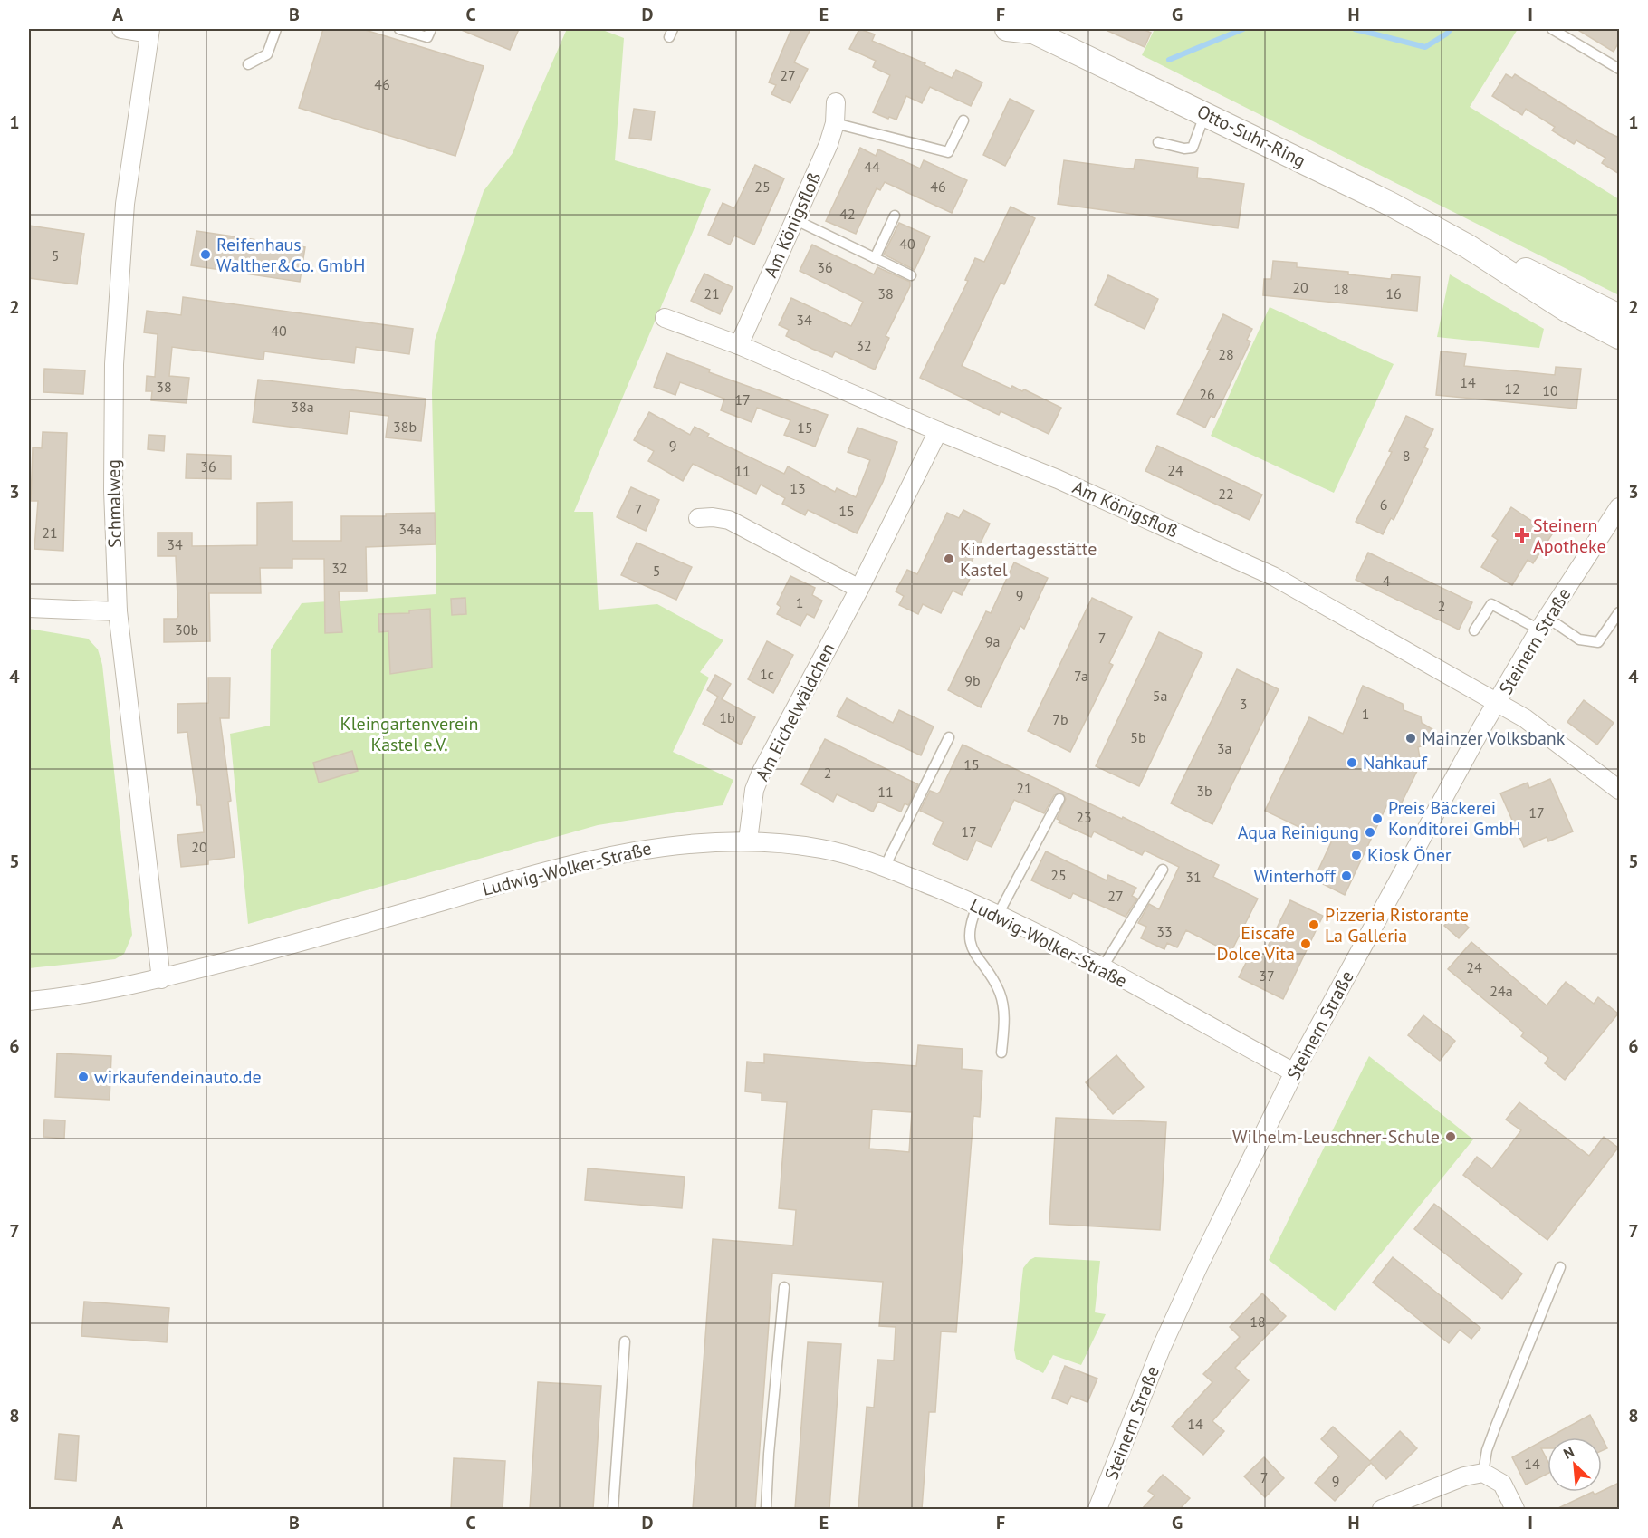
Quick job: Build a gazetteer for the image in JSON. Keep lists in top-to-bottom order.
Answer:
{
  "streets": {
    "street": [
      "Otto-Suhr-Ring",
      "Am Königsfloß",
      "Schmalweg",
      "Steinern Straße",
      "Am Eichelwäldchen",
      "Ludwig-Wolker-Straße"
    ]
  },
  "crossings": [
    ["Am Königsfloß", "Steinern Straße"],
    ["Am Königsfloß", "Am Eichelwäldchen"],
    ["Schmalweg", "Ludwig-Wolker-Straße"],
    ["Steinern Straße", "Ludwig-Wolker-Straße"],
    ["Am Eichelwäldchen", "Ludwig-Wolker-Straße"]
  ],
  "parks": ["Kleingartenverein Kastel e.V."],
  "places": {
    "other": [
      "Reifenhaus Walther&Co. GmbH",
      "Kindertagesstätte Kastel",
      "Mainzer Volksbank",
      "Nahkauf",
      "Preis Bäckerei Konditorei GmbH",
      "Aqua Reinigung",
      "Kiosk Öner",
      "Winterhoff",
      "Pizzeria Ristorante La Galleria",
      "Eiscafe Dolce Vita",
      "wirkaufendeinauto.de",
      "Wilhelm-Leuschner-Schule"
    ],
    "health": ["Steinern Apotheke"]
  },
  "house_numbers": [
    "27",
    "46",
    "44",
    "25",
    "46",
    "42",
    "40",
    "5",
    "36",
    "20",
    "18",
    "21",
    "38",
    "16",
    "34",
    "40",
    "32",
    "28",
    "14",
    "38",
    "12",
    "10",
    "26",
    "17",
    "38a",
    "38b",
    "15",
    "9",
    "8",
    "36",
    "24",
    "11",
    "13",
    "22",
    "6",
    "7",
    "15",
    "34a",
    "21",
    "34",
    "32",
    "5",
    "4",
    "9",
    "1",
    "2",
    "30b",
    "7",
    "9a",
    "1c",
    "7a",
    "9b",
    "5a",
    "3",
    "1",
    "1b",
    "7b",
    "5b",
    "3a",
    "15",
    "2",
    "21",
    "3b",
    "11",
    "17",
    "23",
    "17",
    "20",
    "25",
    "31",
    "27",
    "33",
    "24",
    "37",
    "24a",
    "18",
    "14",
    "14",
    "7",
    "9"
  ],
  "north": "top left",
  "grid": {
    "columns": [
      "A",
      "B",
      "C",
      "D",
      "E",
      "F",
      "G",
      "H",
      "I"
    ],
    "rows": [
      "1",
      "2",
      "3",
      "4",
      "5",
      "6",
      "7",
      "8"
    ]
  }
}
